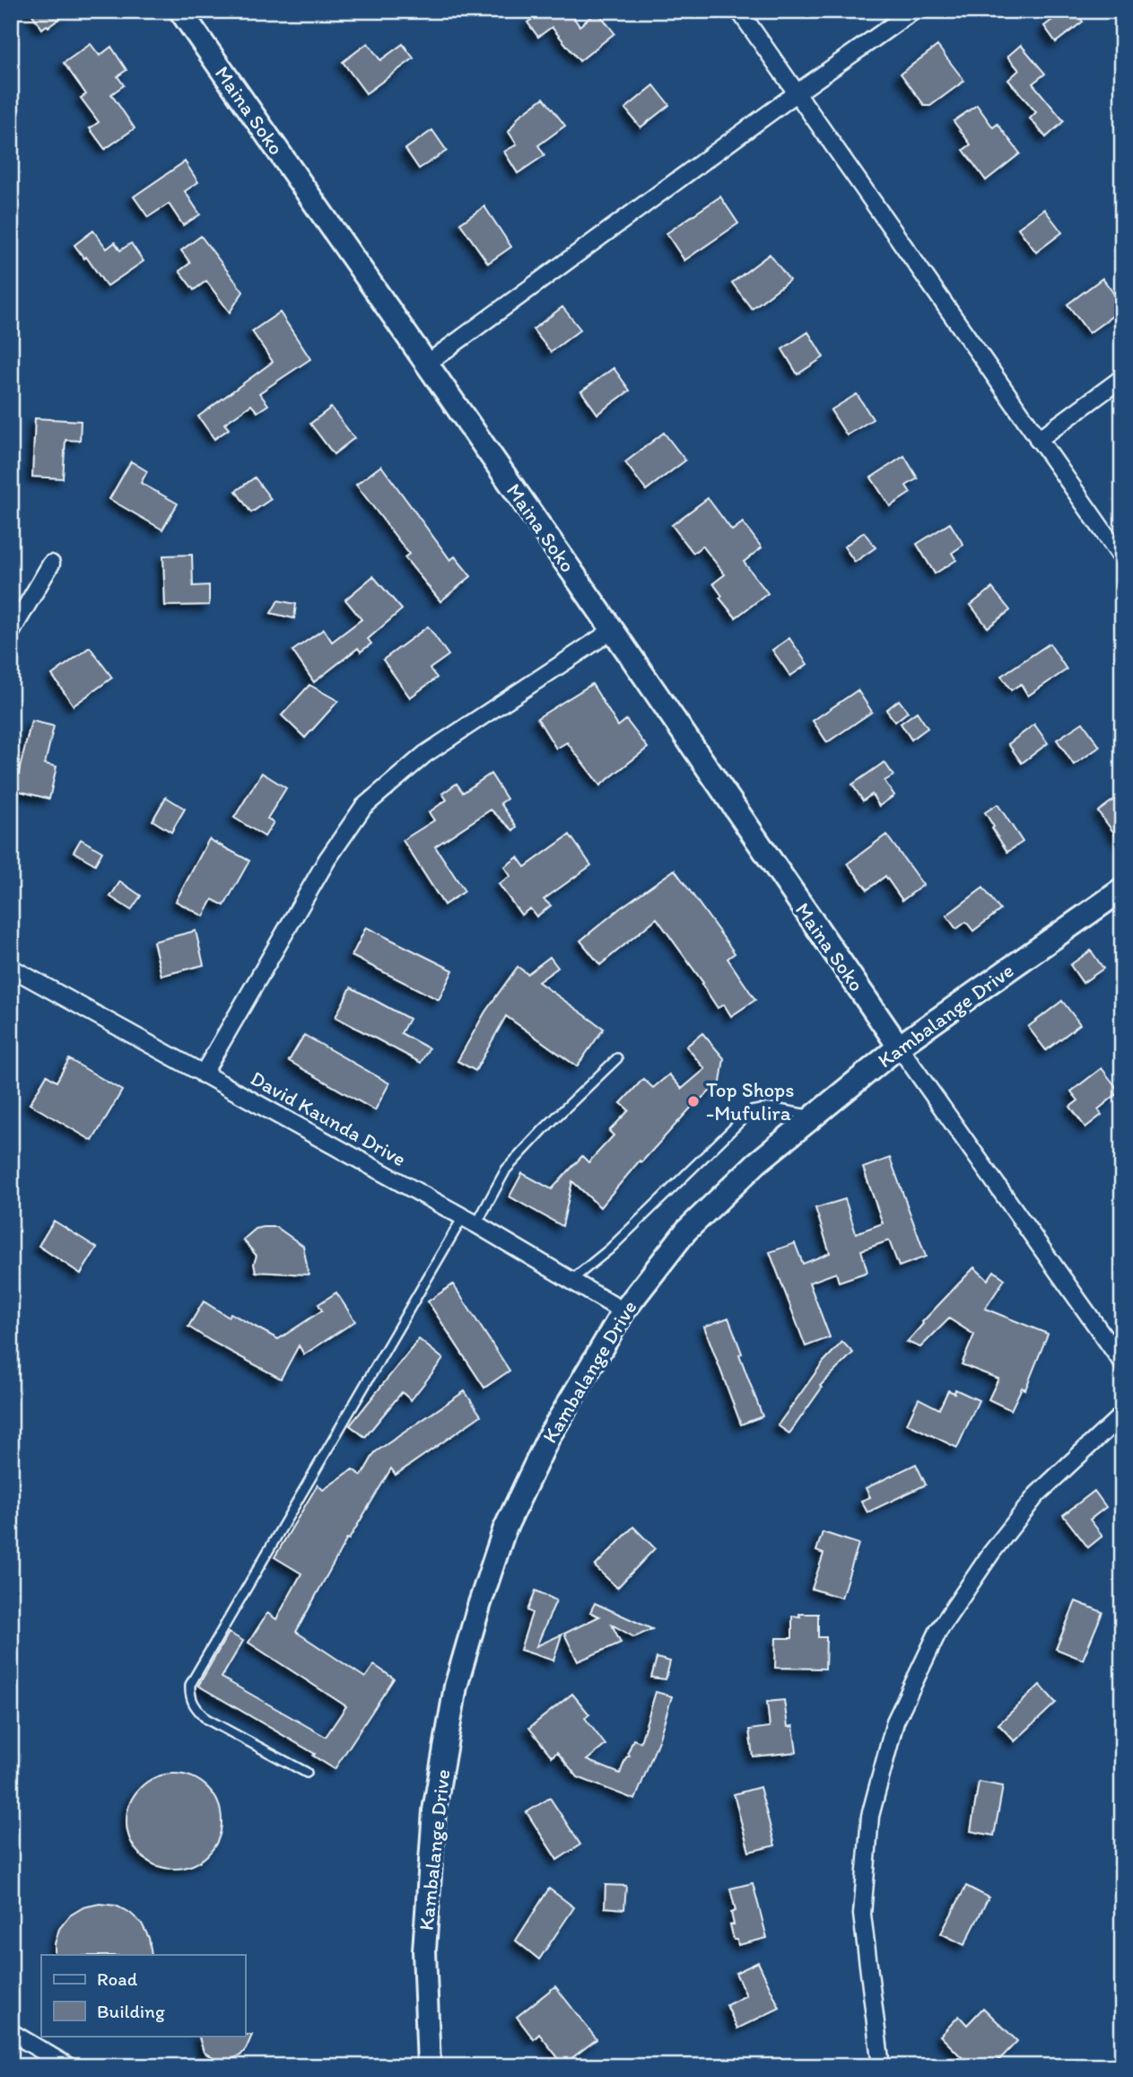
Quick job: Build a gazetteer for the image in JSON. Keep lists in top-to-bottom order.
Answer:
{
  "streets": {
    "street": ["Maina Soko", "Kambalange Drive", "David Kaunda Drive"]
  },
  "crossings": [
    ["Maina Soko", "Kambalange Drive"],
    ["Kambalange Drive", "David Kaunda Drive"]
  ],
  "places": ["Top Shops -Mufulira"],
  "legend": ["Road", "Building"]
}
